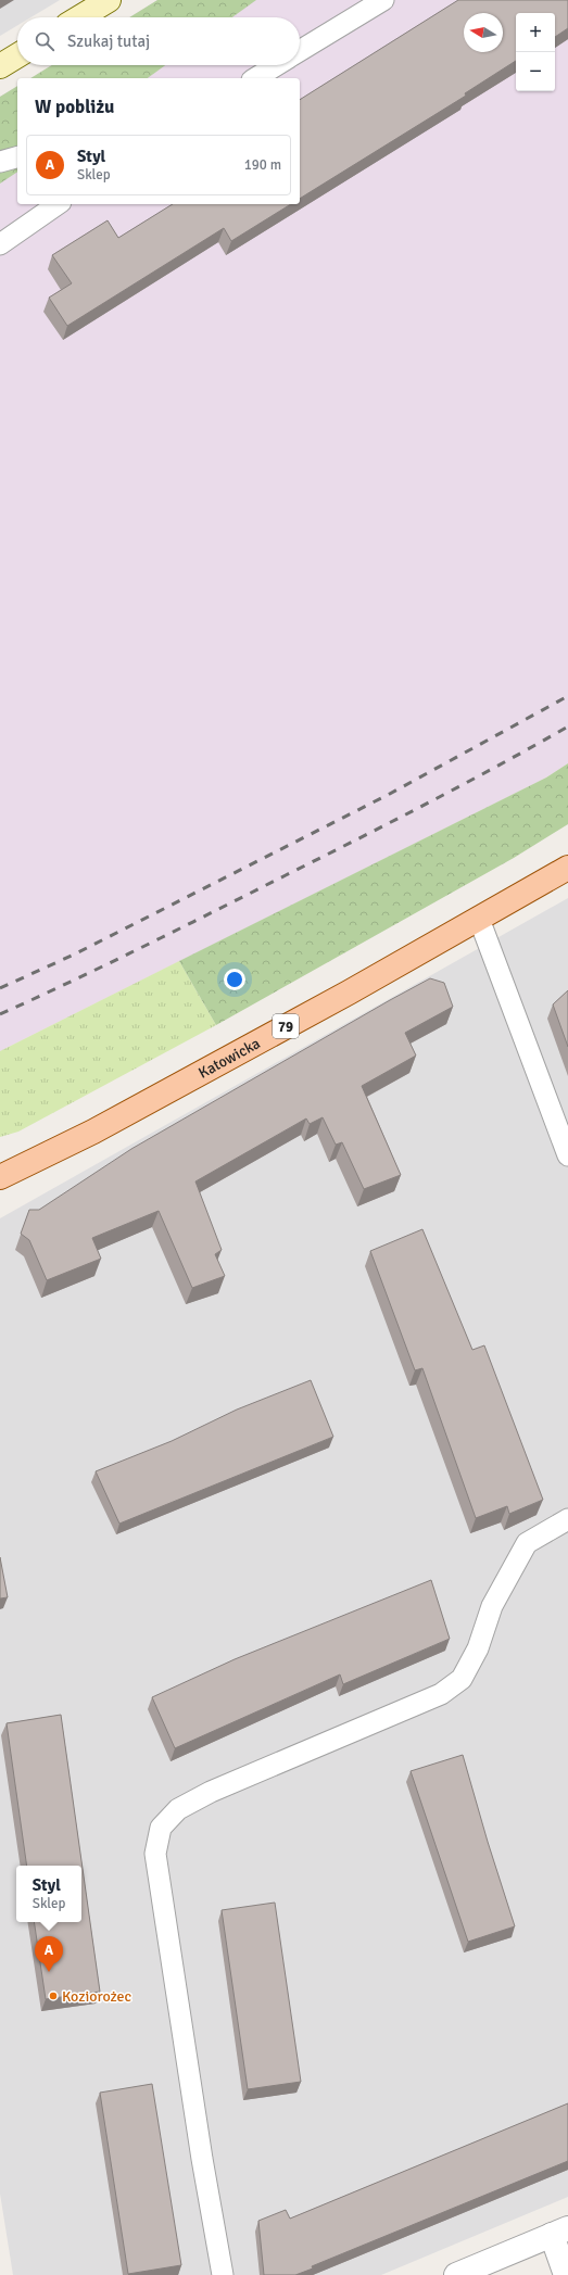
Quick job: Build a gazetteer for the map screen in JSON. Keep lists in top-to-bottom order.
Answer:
{
  "streets": {
    "main road": ["79", "Katowicka"]
  },
  "places": ["Koziorożec"],
  "north": "left",
  "page": {
    "map_buttons": ["+", "−"],
    "search": "Szukaj tutaj",
    "heading": "W pobliżu",
    "list": [
      {
        "mark": "A",
        "name": "Styl",
        "note": "Sklep",
        "value": "190 m"
      }
    ],
    "popup": ["Styl", "Sklep"],
    "pins": "A"
  }
}
